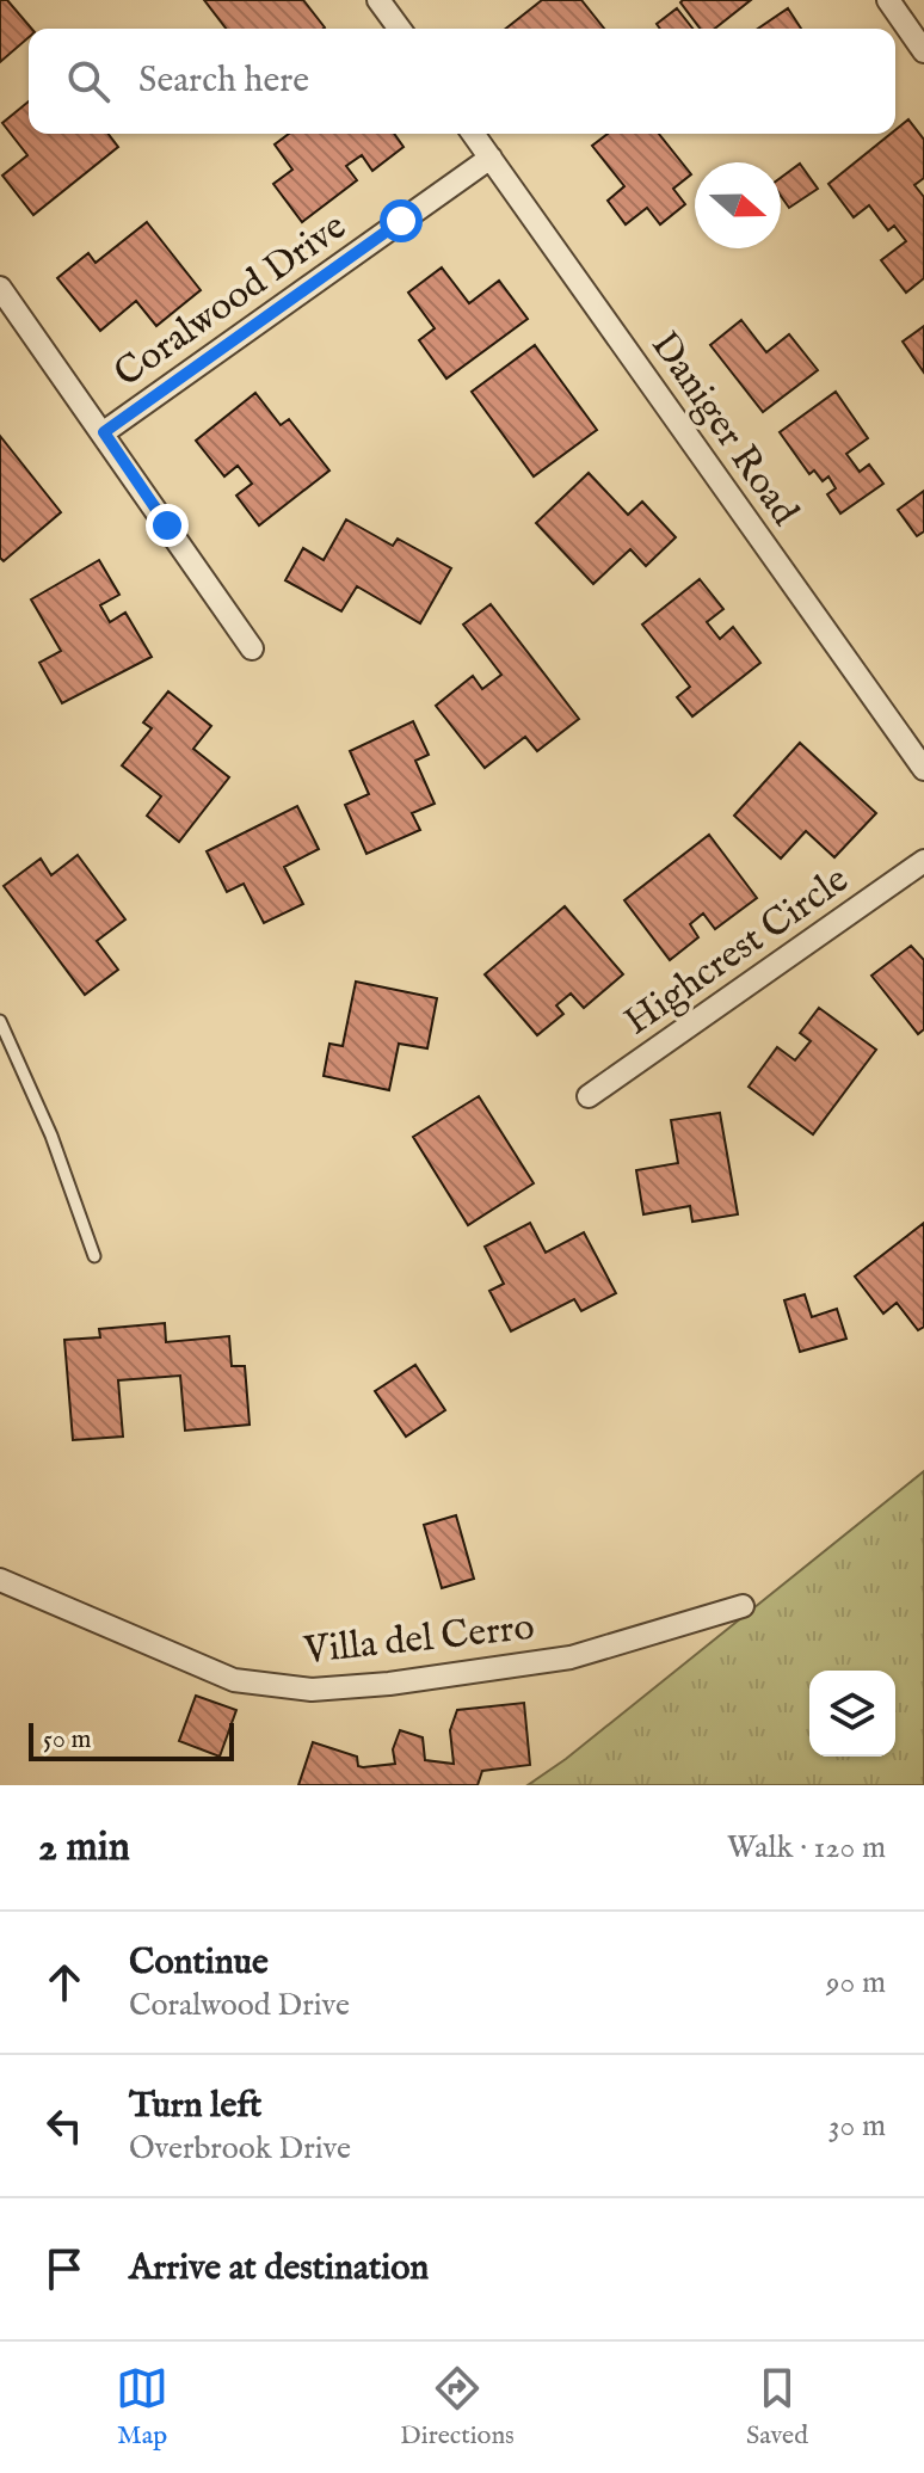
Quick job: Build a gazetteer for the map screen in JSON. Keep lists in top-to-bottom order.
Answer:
{
  "streets": {
    "street": [
      "Coralwood Drive",
      "Daniger Road",
      "Highcrest Circle",
      "Villa del Cerro"
    ]
  },
  "crossings": [
    ["Coralwood Drive", "Daniger Road"]
  ],
  "scale_bar": "50 m",
  "north": "right",
  "page": {
    "search": "Search here",
    "scale": "50 m",
    "heading": ["2 min", "Walk · 120 m"],
    "list": [
      ["Continue", "Coralwood Drive", "90 m"],
      ["Turn left", "Overbrook Drive", "30 m"],
      "Arrive at destination"
    ],
    "nav": ["Map", "Directions", "Saved"]
  }
}
